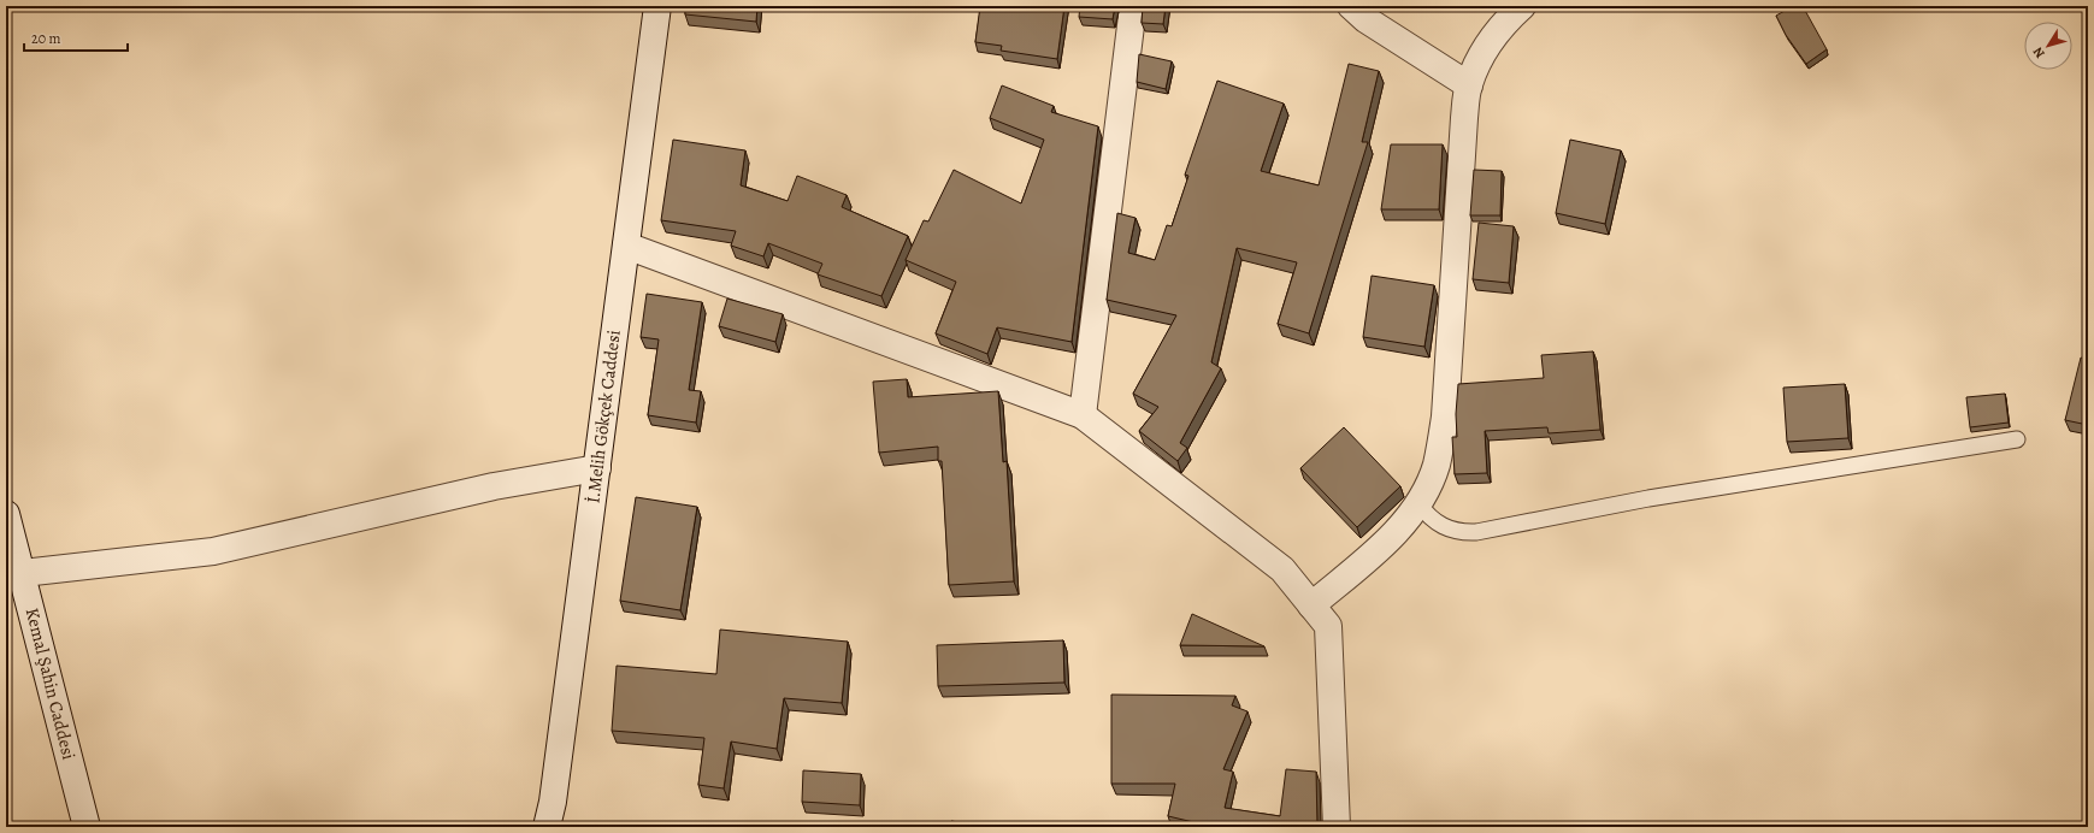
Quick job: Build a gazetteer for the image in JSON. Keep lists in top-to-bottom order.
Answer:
{
  "streets": {
    "street": ["İ.Melih Gökçek Caddesi", "Kemal Şahin Caddesi"]
  },
  "scale_bar": "20 m",
  "north": "bottom left"
}
